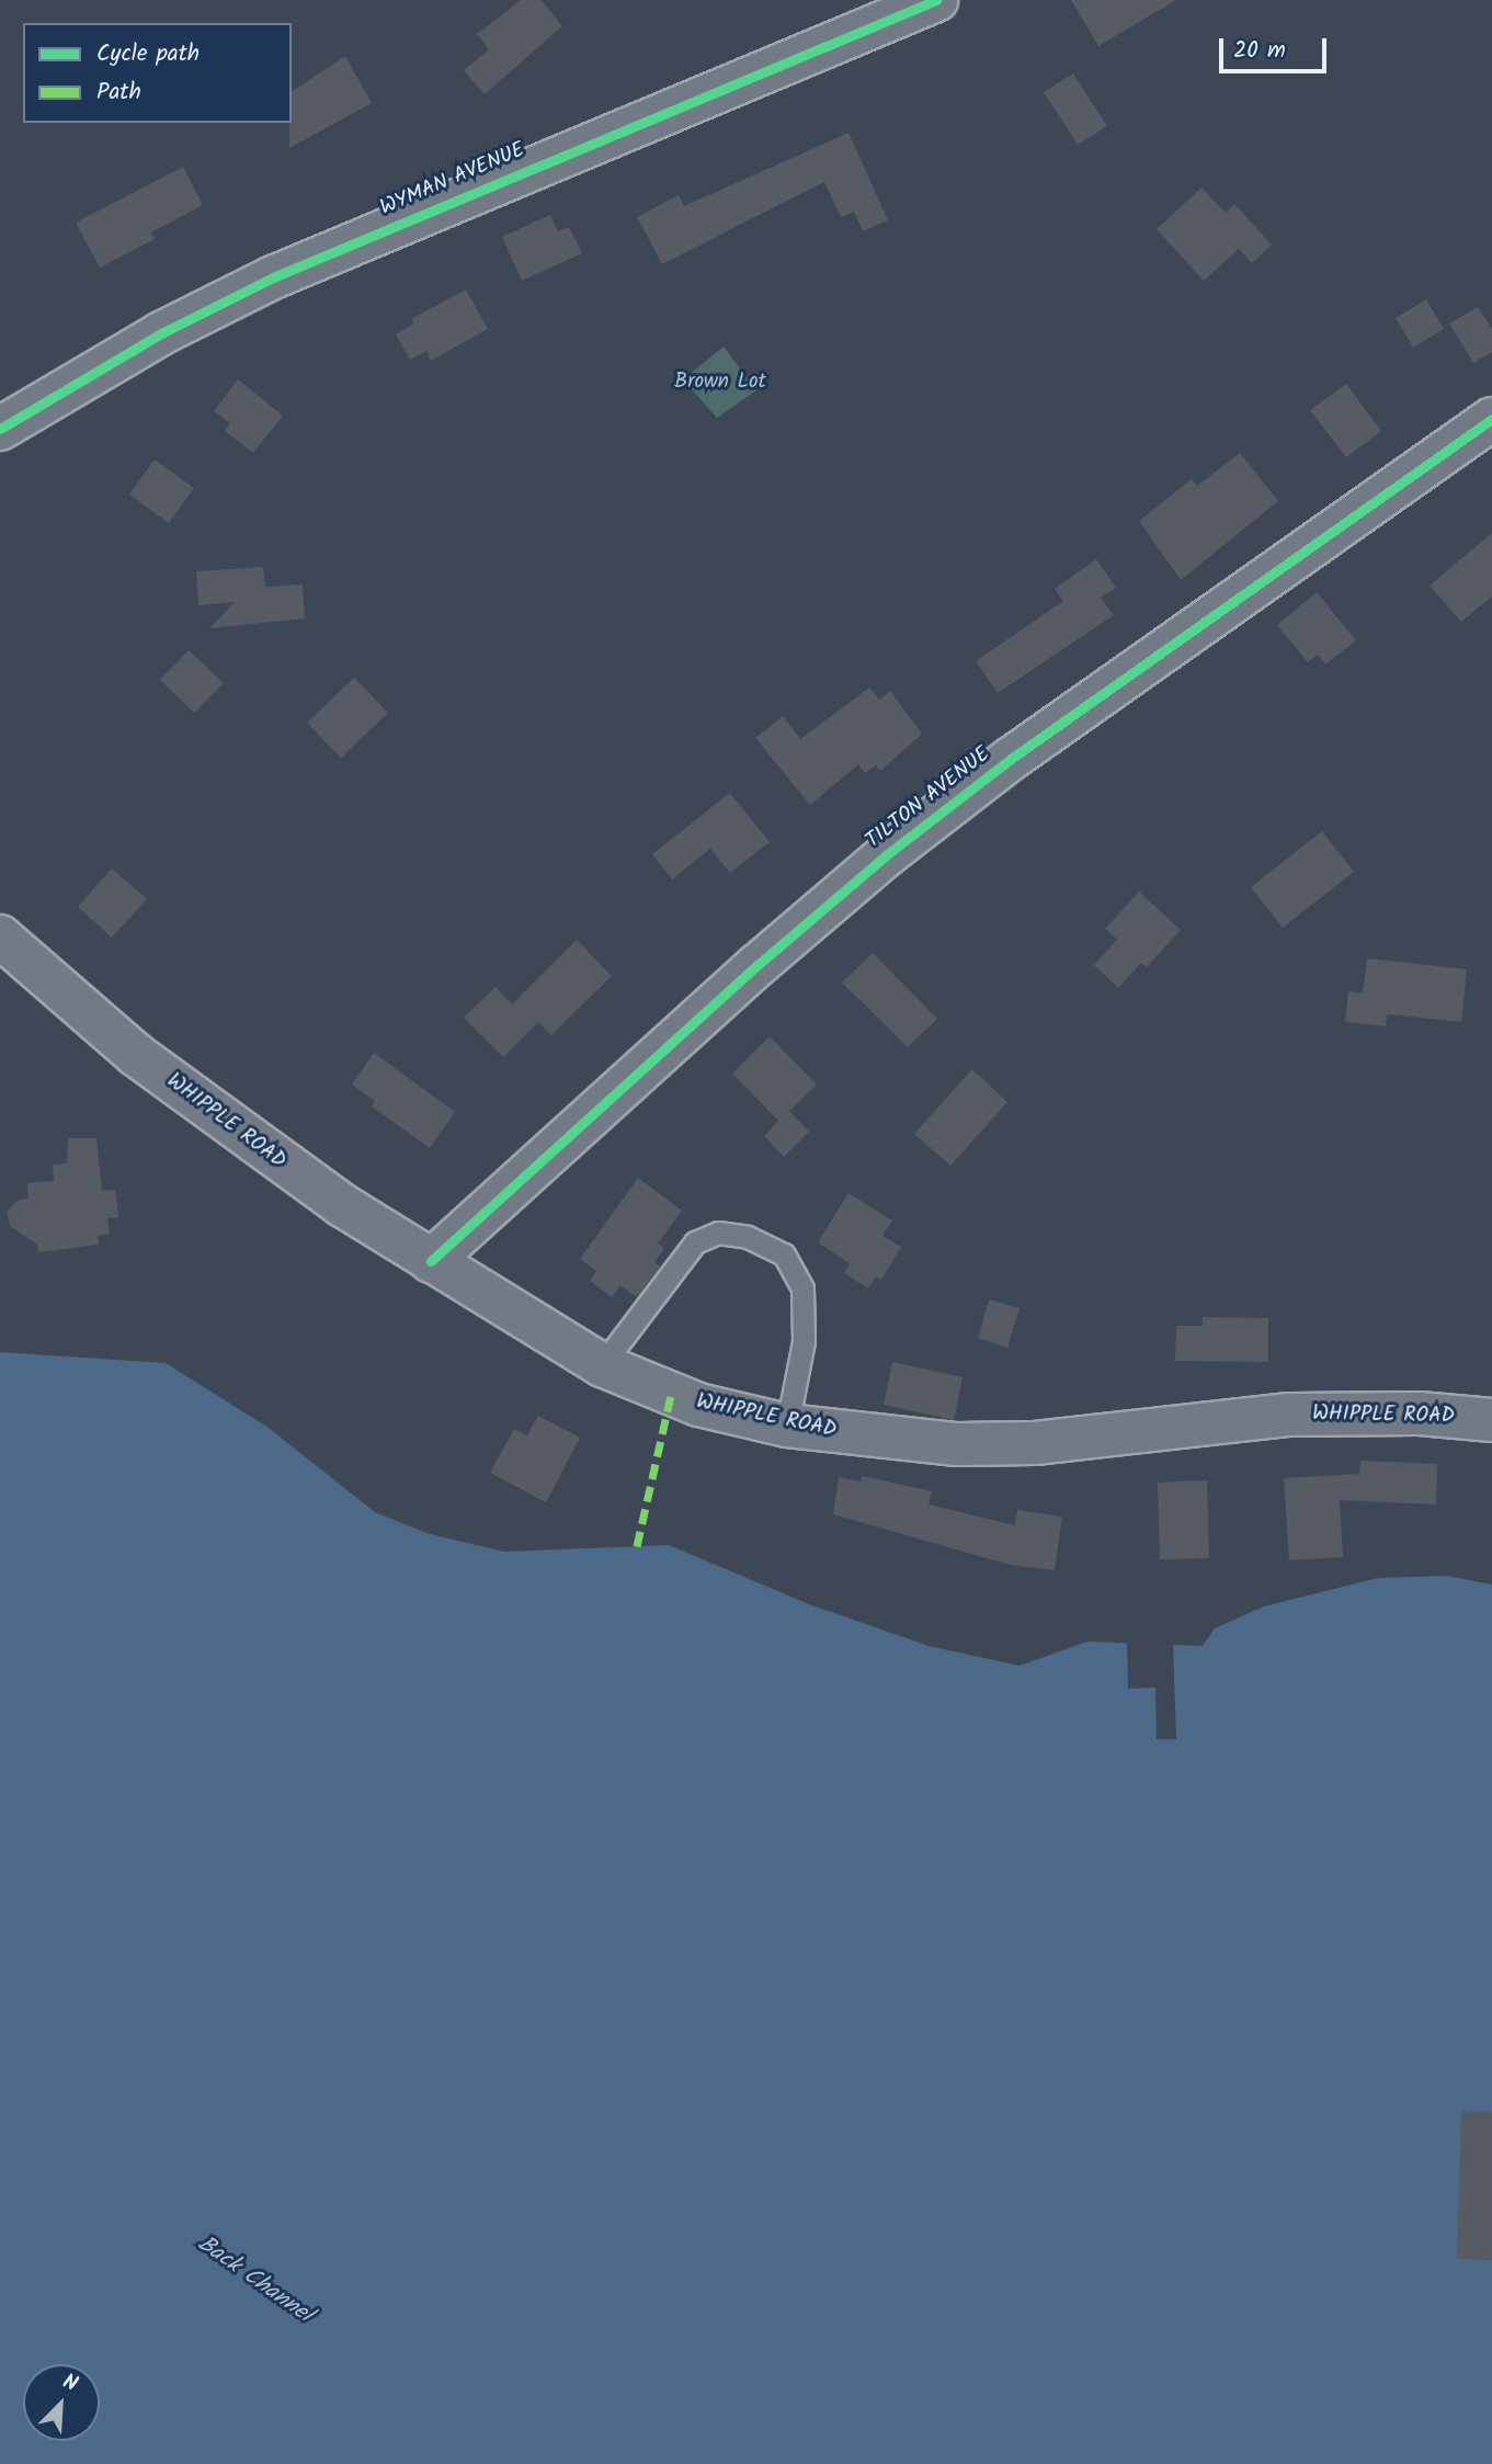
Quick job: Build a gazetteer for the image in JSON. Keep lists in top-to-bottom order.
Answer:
{
  "streets": {
    "street": ["WYMAN AVENUE", "TILTON AVENUE", "WHIPPLE ROAD"]
  },
  "crossings": [
    ["TILTON AVENUE", "WHIPPLE ROAD"]
  ],
  "water": ["Back Channel"],
  "parks": ["Brown Lot"],
  "legend": ["Cycle path", "Path"],
  "scale_bar": "20 m",
  "north": "top right"
}
